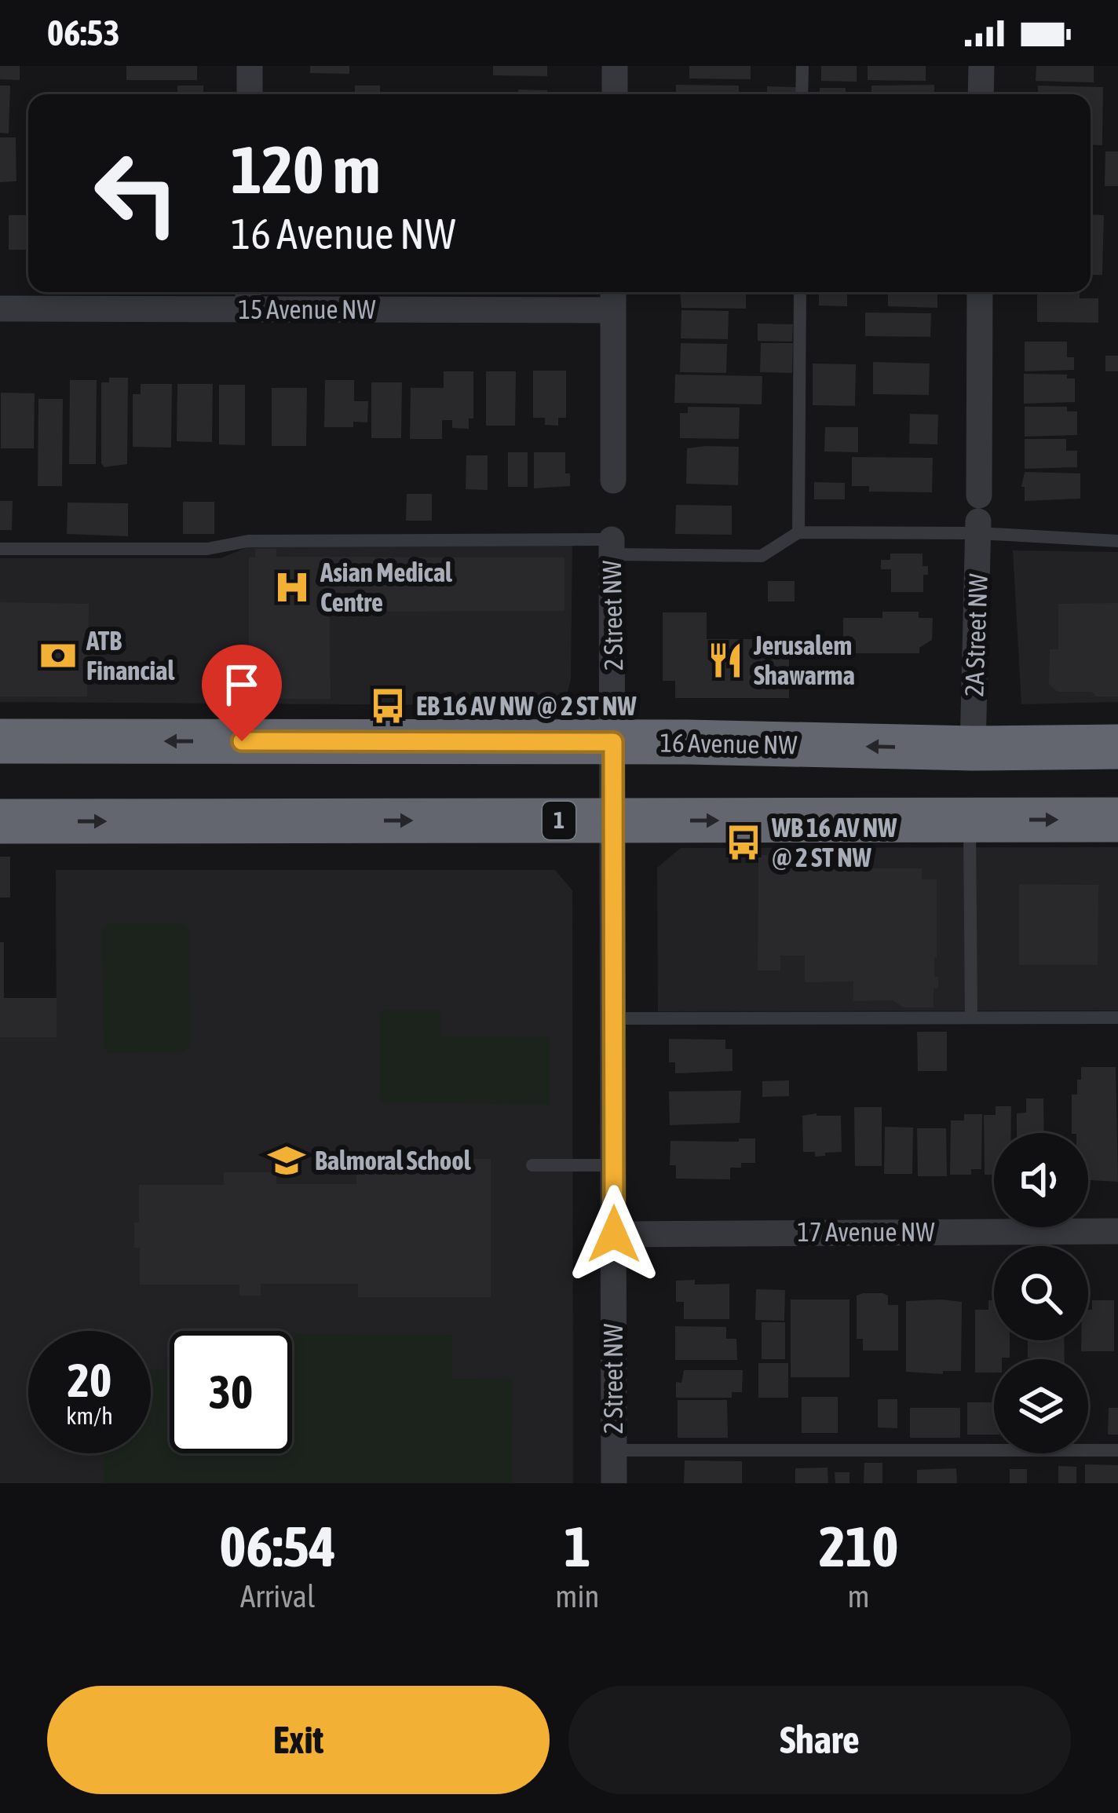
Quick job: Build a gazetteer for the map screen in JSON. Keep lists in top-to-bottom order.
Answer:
{
  "streets": {
    "highway": ["16 Avenue NW", "1"],
    "street": [
      "15 Avenue NW",
      "2 Street NW",
      "2A Street NW",
      "17 Avenue NW"
    ]
  },
  "crossings": [
    ["2 Street NW", "16 Avenue NW"],
    ["2 Street NW", "1"],
    ["2 Street NW", "17 Avenue NW"],
    ["2A Street NW", "16 Avenue NW"]
  ],
  "places": {
    "hospital": ["Asian Medical Centre"],
    "bank": ["ATB Financial"],
    "restaurant": ["Jerusalem Shawarma"],
    "bus stop": ["EB 16 AV NW @ 2 ST NW", "WB 16 AV NW @ 2 ST NW"],
    "school or university": ["Balmoral School"]
  },
  "page": {
    "status": "06:53",
    "turn": ["120 m", "16 Avenue NW"],
    "speed": "20 km/h",
    "limit": "30",
    "eta": [
      "06:54",
      "Arrival",
      "1",
      "min",
      "210",
      "m"
    ],
    "buttons": ["Exit", "Share"]
  }
}
